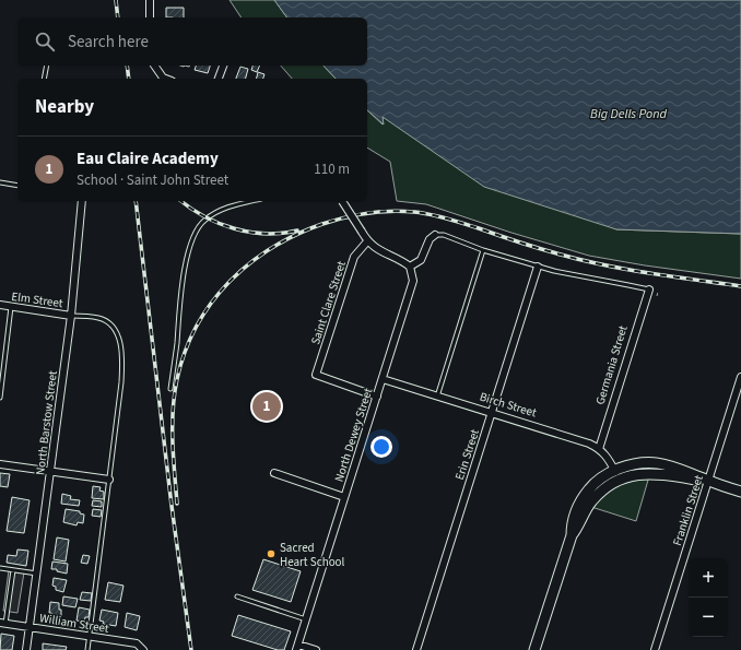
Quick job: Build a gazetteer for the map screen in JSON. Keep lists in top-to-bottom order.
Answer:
{
  "streets": {
    "street": [
      "Elm Street",
      "Saint Clare Street",
      "Germania Street",
      "Birch Street",
      "North Barstow Street",
      "North Dewey Street",
      "Erin Street",
      "Franklin Street",
      "William Street"
    ]
  },
  "crossings": [
    ["Elm Street", "North Barstow Street"],
    ["Saint Clare Street", "North Dewey Street"],
    ["Germania Street", "Birch Street"],
    ["Birch Street", "North Dewey Street"],
    ["Birch Street", "Erin Street"],
    ["North Barstow Street", "William Street"]
  ],
  "water": ["Big Dells Pond"],
  "places": ["Sacred Heart School"],
  "page": {
    "search": "Search here",
    "heading": "Nearby",
    "list": [
      {
        "mark": "1",
        "name": "Eau Claire Academy",
        "note": "School · Saint John Street",
        "value": "110 m"
      }
    ],
    "pins": "1",
    "map_buttons": ["+", "−"]
  }
}
